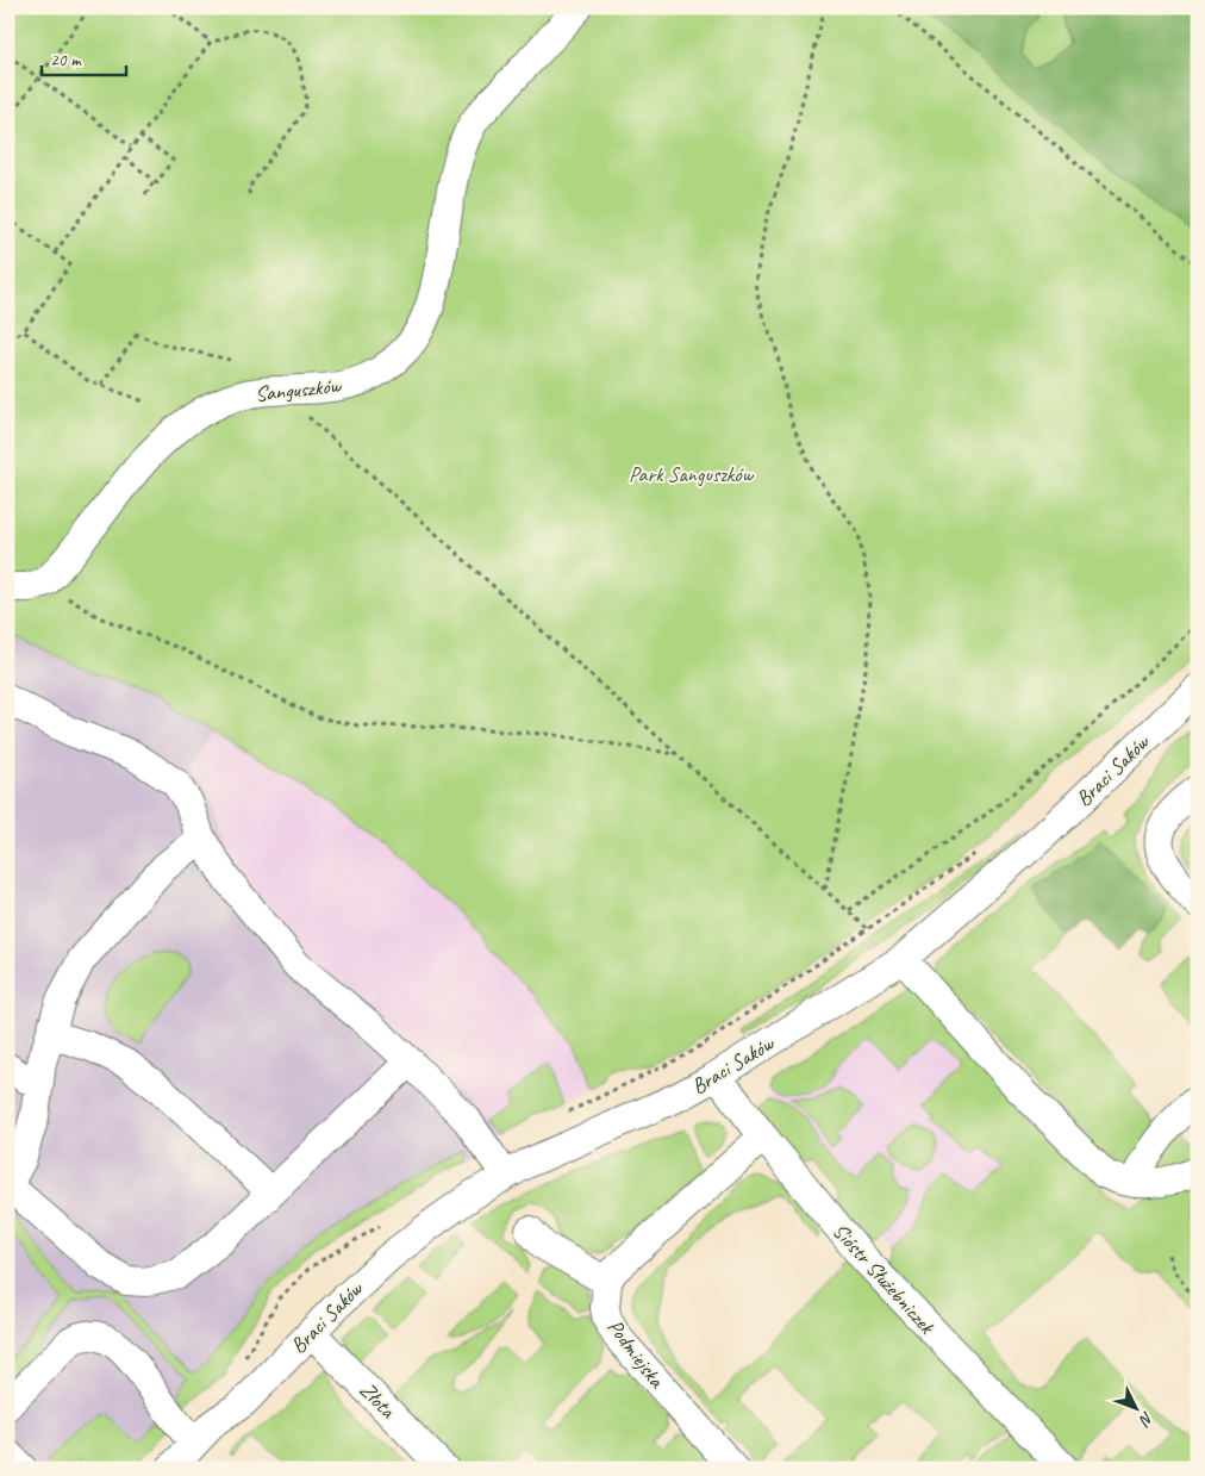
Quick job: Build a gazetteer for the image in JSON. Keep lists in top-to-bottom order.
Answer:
{
  "streets": {
    "street": [
      "Sanguszków",
      "Braci Saków",
      "Sióstr Służebniczek",
      "Podmiejska",
      "Złota"
    ]
  },
  "crossings": [
    ["Braci Saków", "Sióstr Służebniczek"],
    ["Braci Saków", "Złota"]
  ],
  "parks": ["Park Sanguszków"],
  "scale_bar": "20 m",
  "north": "bottom right"
}
